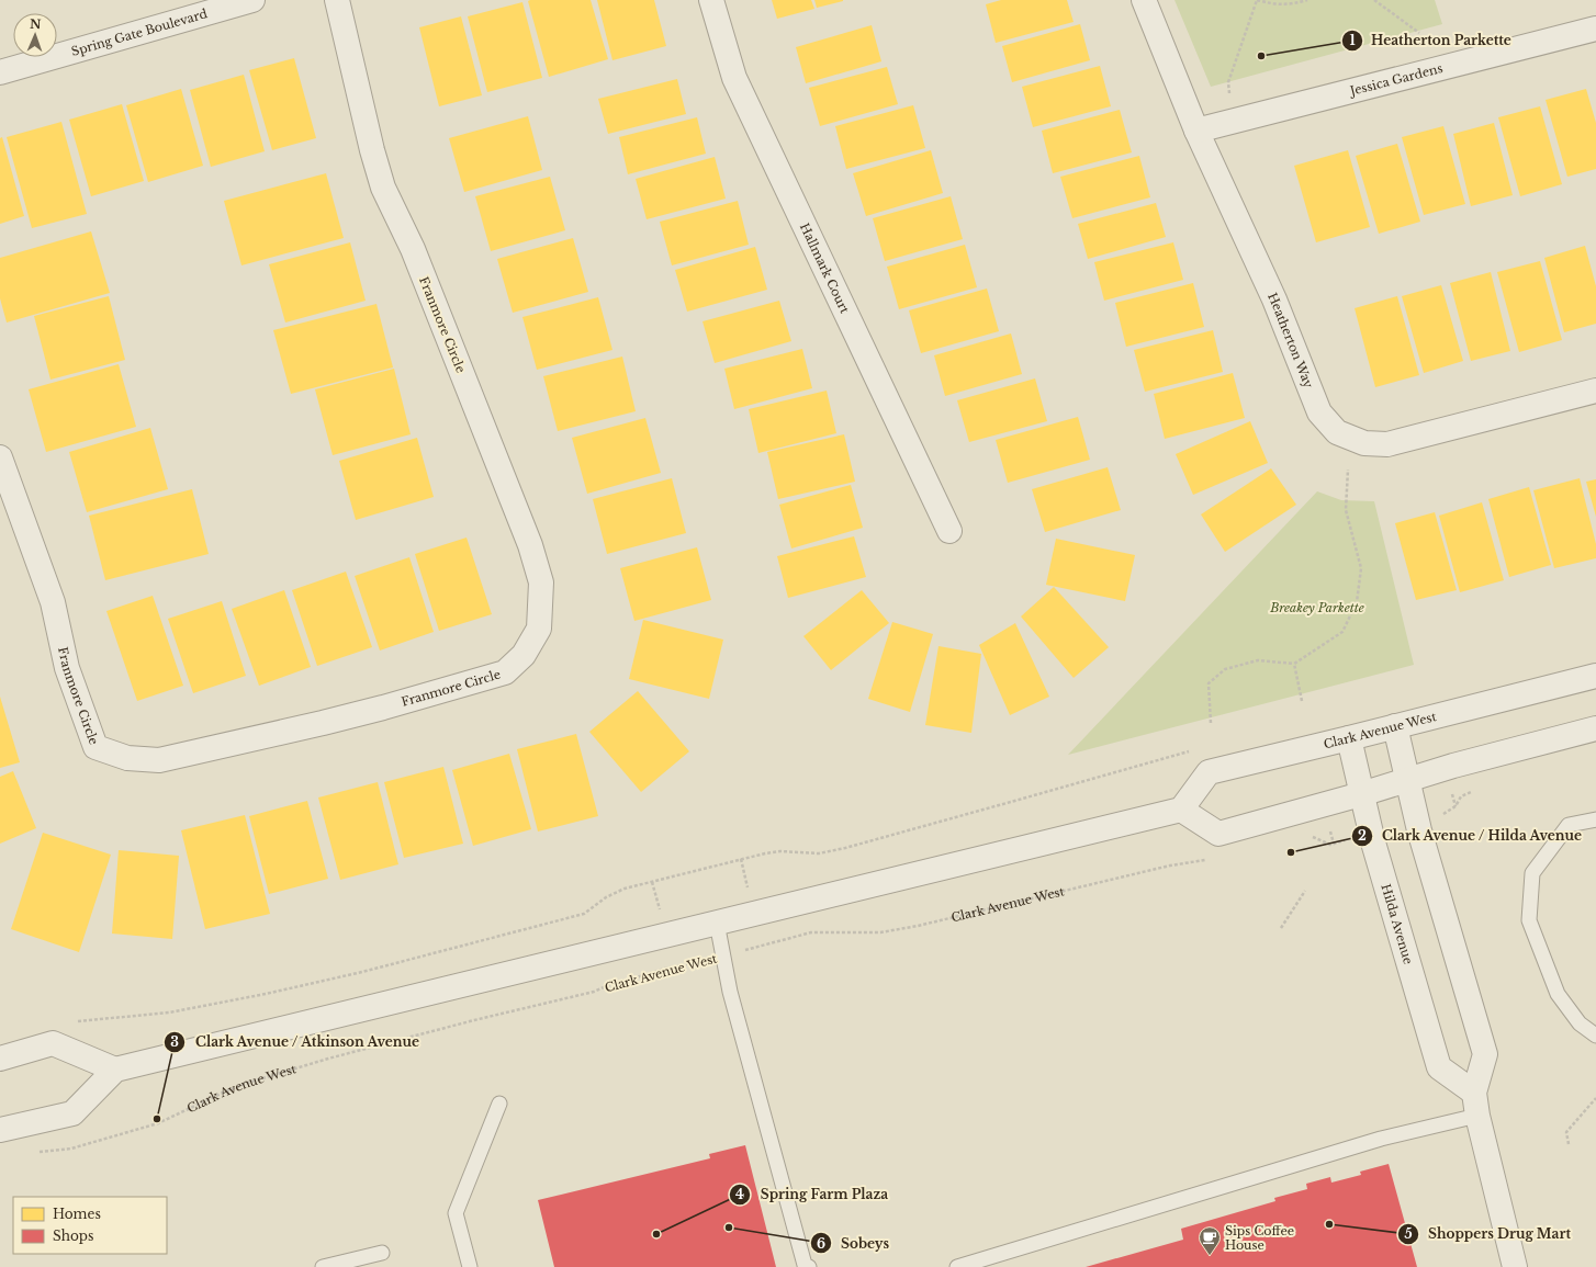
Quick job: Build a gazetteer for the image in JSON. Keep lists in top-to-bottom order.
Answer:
{
  "streets": {
    "street": [
      "Spring Gate Boulevard",
      "Jessica Gardens",
      "Hallmark Court",
      "Franmore Circle",
      "Heatherton Way",
      "Clark Avenue West",
      "Hilda Avenue"
    ]
  },
  "crossings": [
    ["Jessica Gardens", "Heatherton Way"],
    ["Clark Avenue West", "Hilda Avenue"]
  ],
  "parks": ["Breakey Parkette"],
  "places": {
    "other": [
      "Heatherton Parkette",
      "Clark Avenue / Hilda Avenue",
      "Clark Avenue / Atkinson Avenue",
      "Shoppers Drug Mart",
      "Sobeys",
      "Spring Farm Plaza"
    ],
    "cafe": ["Sips Coffee House"]
  },
  "legend": ["Homes", "Shops"],
  "north": "top"
}
